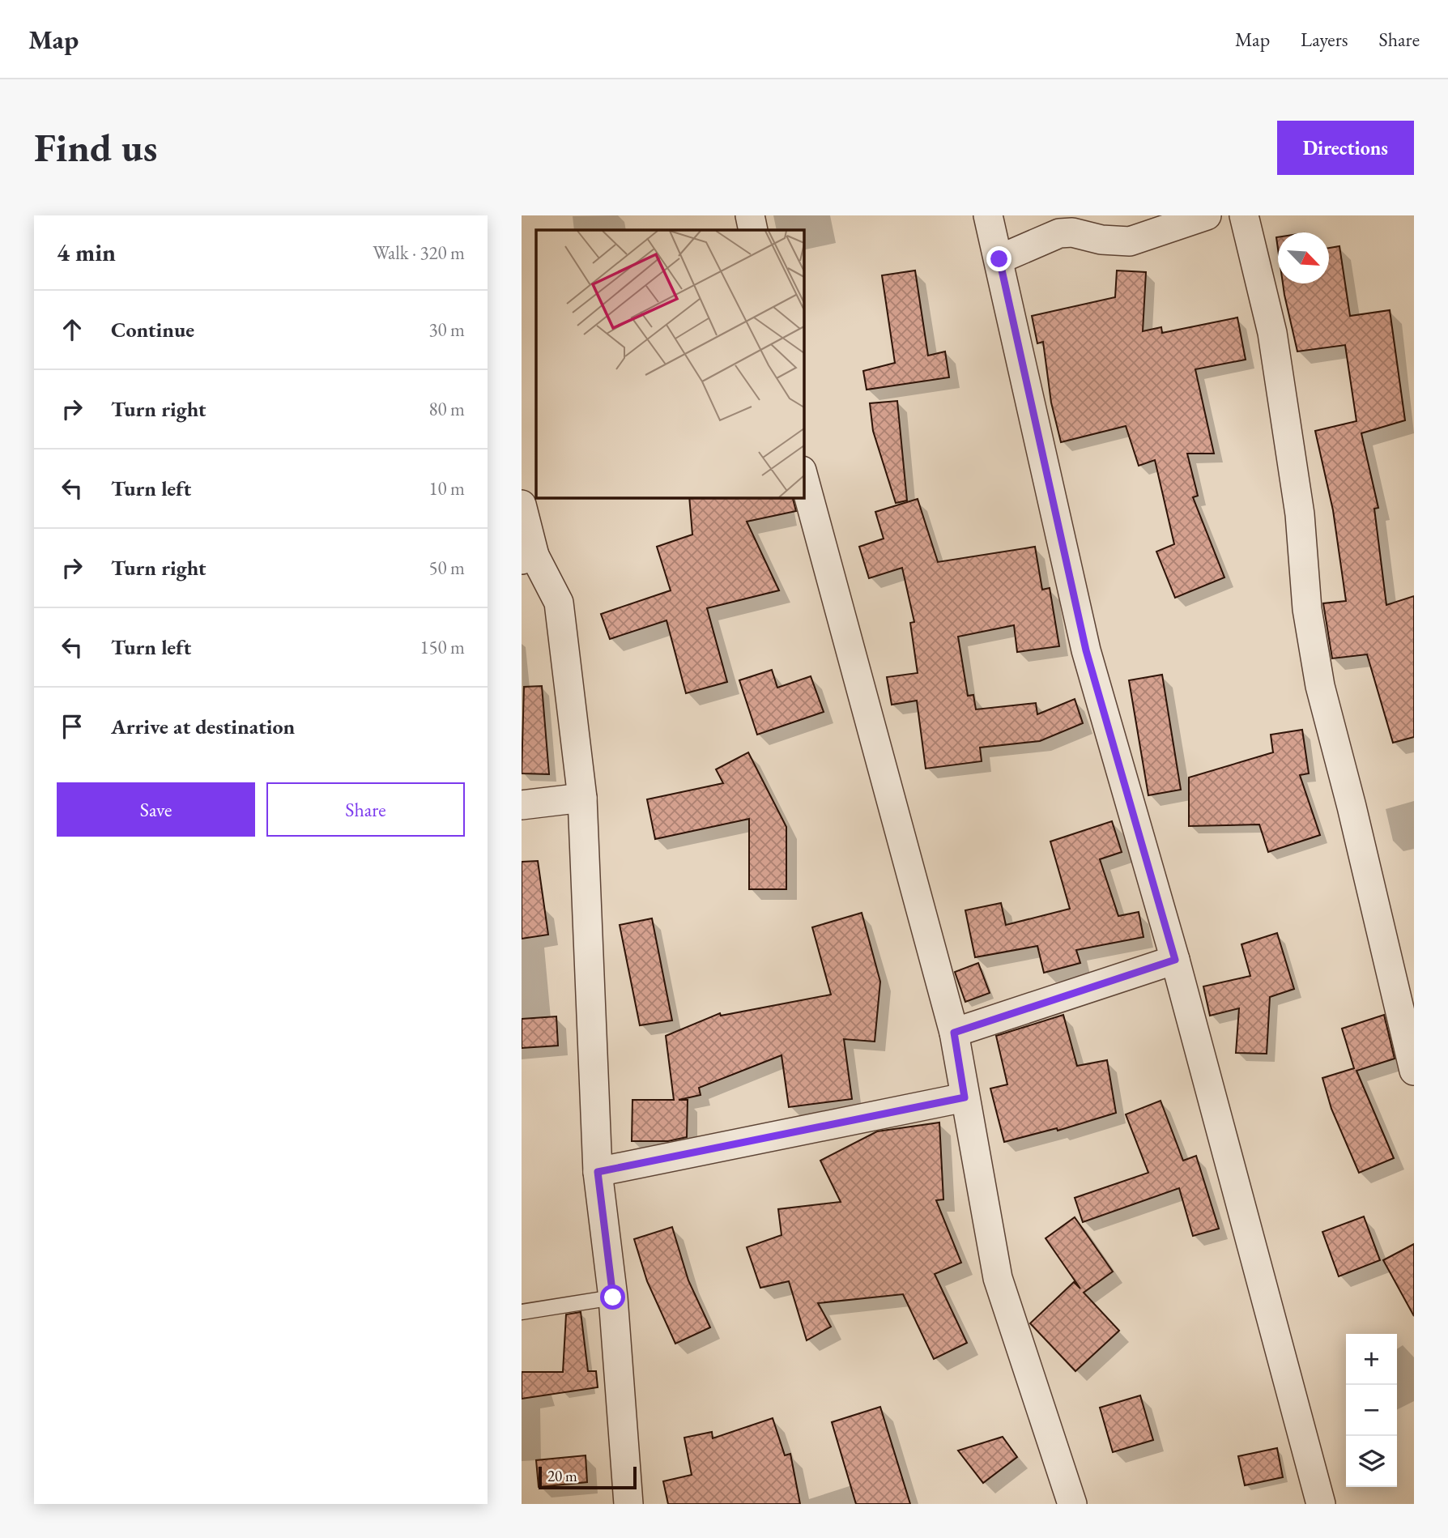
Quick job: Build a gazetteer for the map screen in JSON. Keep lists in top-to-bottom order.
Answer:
{
  "scale_bar": "20 m",
  "north": "bottom right",
  "page": {
    "header": "Map",
    "nav": ["Map", "Layers", "Share"],
    "buttons": [
      "Directions",
      ["Save", "Share"]
    ],
    "title": "Find us",
    "heading": ["4 min", "Walk · 320 m"],
    "list": [
      ["Continue", "30 m"],
      ["Turn right", "80 m"],
      ["Turn left", "10 m"],
      ["Turn right", "50 m"],
      ["Turn left", "150 m"],
      "Arrive at destination"
    ],
    "map_buttons": ["+", "−"],
    "scale": "20 m"
  }
}
